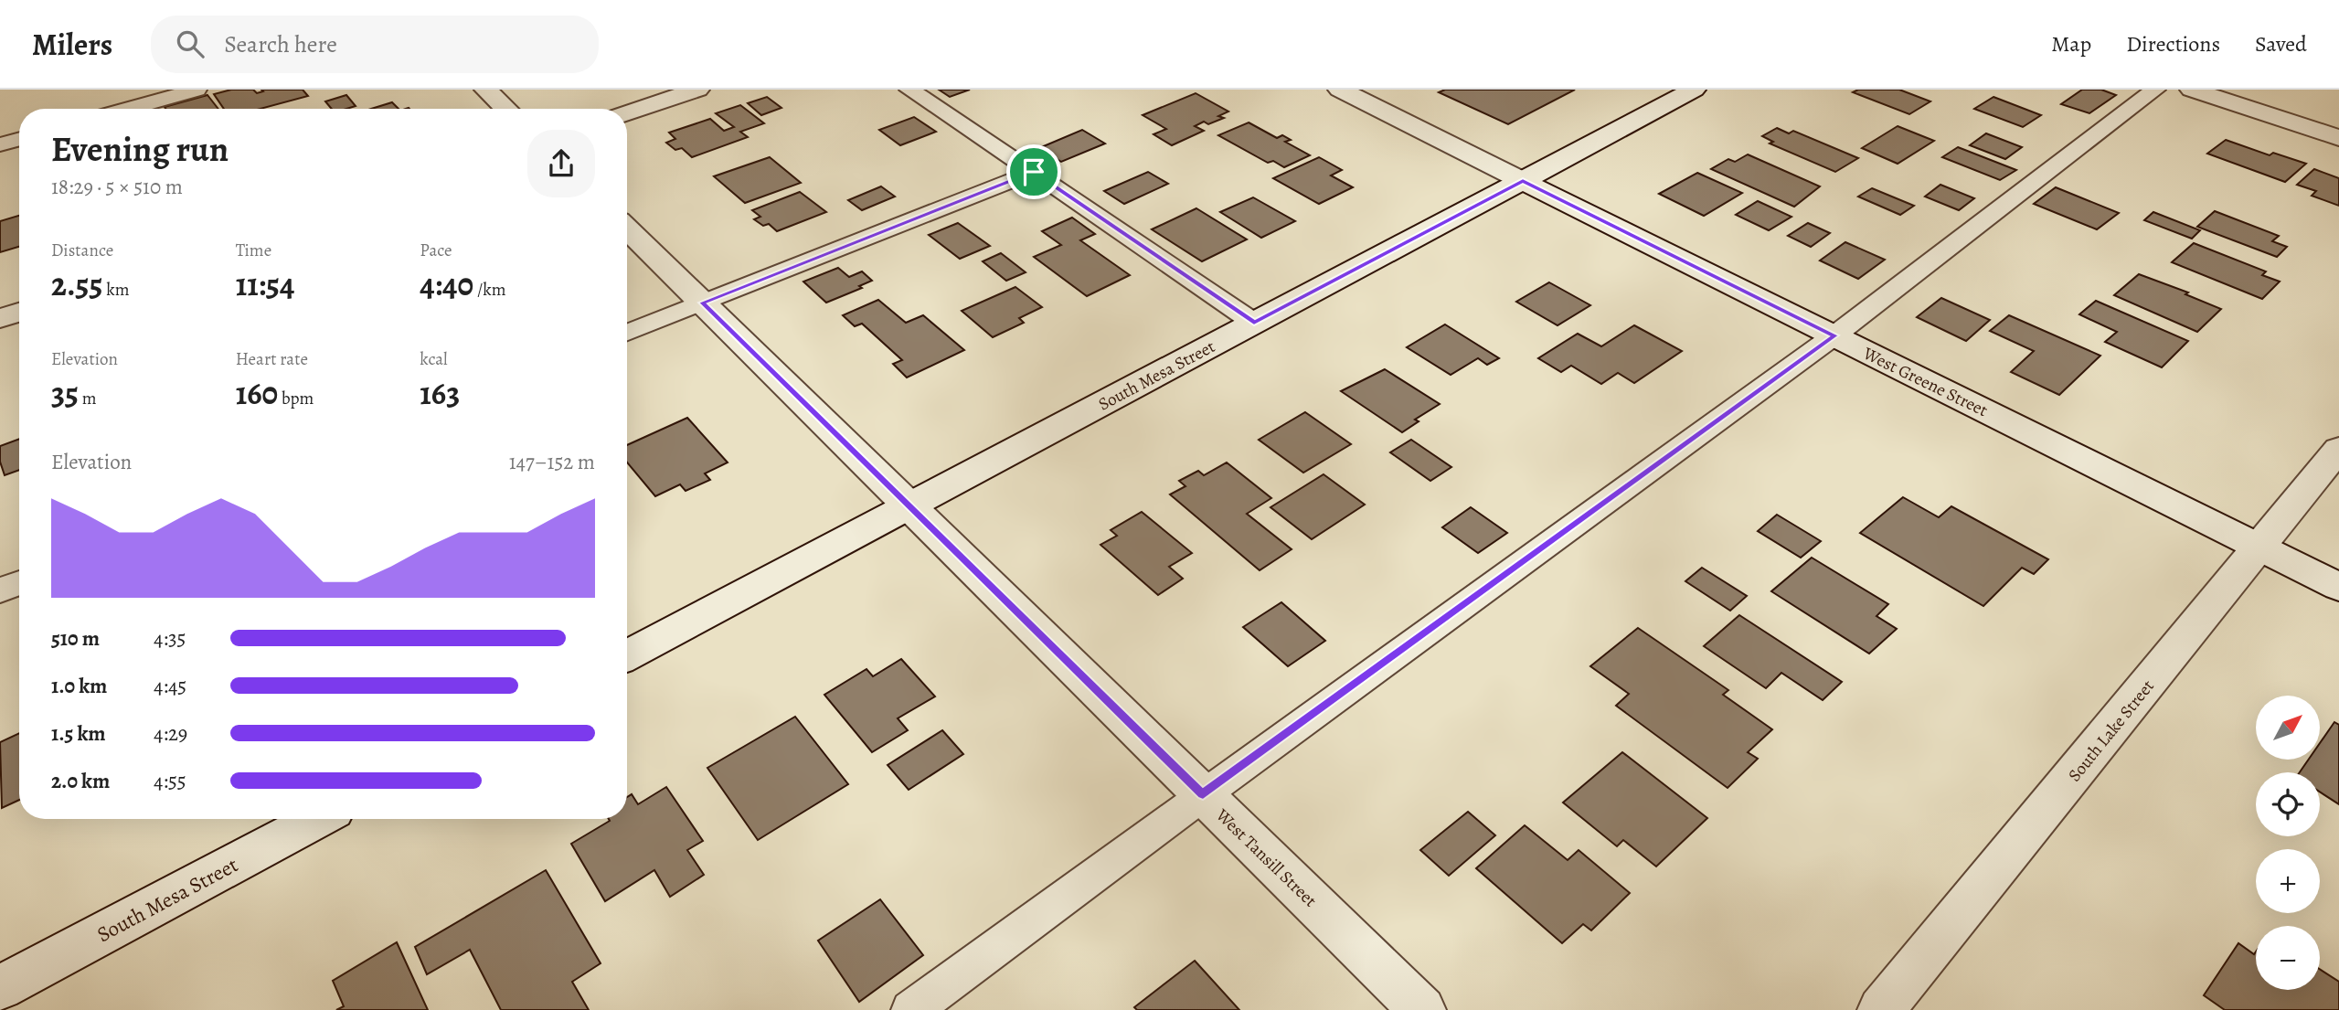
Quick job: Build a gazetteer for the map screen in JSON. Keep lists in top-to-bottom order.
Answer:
{
  "streets": {
    "street": [
      "South Mesa Street",
      "West Greene Street",
      "South Lake Street",
      "West Tansill Street"
    ]
  },
  "crossings": [
    ["South Mesa Street", "West Greene Street"],
    ["South Mesa Street", "West Tansill Street"],
    ["West Greene Street", "South Lake Street"]
  ],
  "north": "top right",
  "page": {
    "header": "Milers",
    "search": "Search here",
    "nav": ["Map", "Directions", "Saved"],
    "heading": ["Evening run", "18:29 · 5 × 510 m"],
    "stats": [
      ["Distance", "2.55 km"],
      ["Time", "11:54"],
      ["Pace", "4:40 /km"],
      ["Elevation", "35 m"],
      ["Heart rate", "160 bpm"],
      ["kcal", "163"]
    ],
    "chart": ["Elevation", "147–152 m"],
    "list": [
      {
        "name": "510 m",
        "note": "4:35"
      },
      {
        "name": "1.0 km",
        "note": "4:45"
      },
      {
        "name": "1.5 km",
        "note": "4:29"
      },
      {
        "name": "2.0 km",
        "note": "4:55"
      }
    ],
    "map_buttons": ["+", "−"]
  }
}
